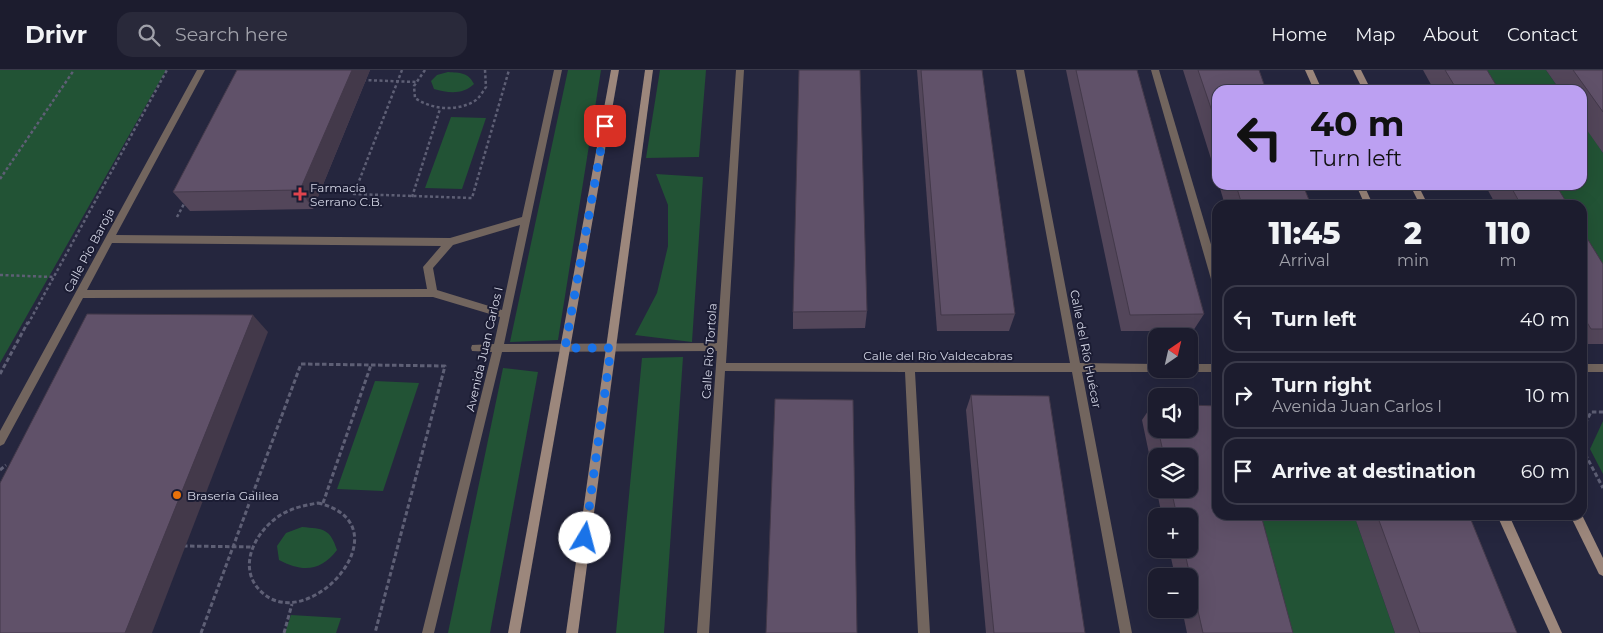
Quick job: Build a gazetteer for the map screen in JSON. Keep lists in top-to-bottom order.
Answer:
{
  "streets": {
    "street": [
      "Calle Pio Baroja",
      "Avenida Juan Carlos I",
      "Calle del Río Huécar",
      "Calle Rio Tortola",
      "Calle del Río Valdecabras"
    ]
  },
  "crossings": [
    ["Calle del Río Huécar", "Calle del Río Valdecabras"],
    ["Calle Rio Tortola", "Calle del Río Valdecabras"]
  ],
  "places": {
    "health": ["Farmacia Serrano C.B."],
    "other": ["Brasería Galilea"]
  },
  "north": "top right",
  "page": {
    "header": "Drivr",
    "search": "Search here",
    "nav": [
      "Home",
      "Map",
      "About",
      "Contact"
    ],
    "turn": ["40 m", "Turn left"],
    "eta": [
      "11:45",
      "Arrival",
      "2",
      "min",
      "110",
      "m"
    ],
    "list": [
      {
        "name": "Turn left",
        "value": "40 m"
      },
      {
        "name": "Turn right",
        "note": "Avenida Juan Carlos I",
        "value": "10 m"
      },
      {
        "name": "Arrive at destination",
        "value": "60 m"
      }
    ],
    "map_buttons": ["+", "−"]
  }
}
